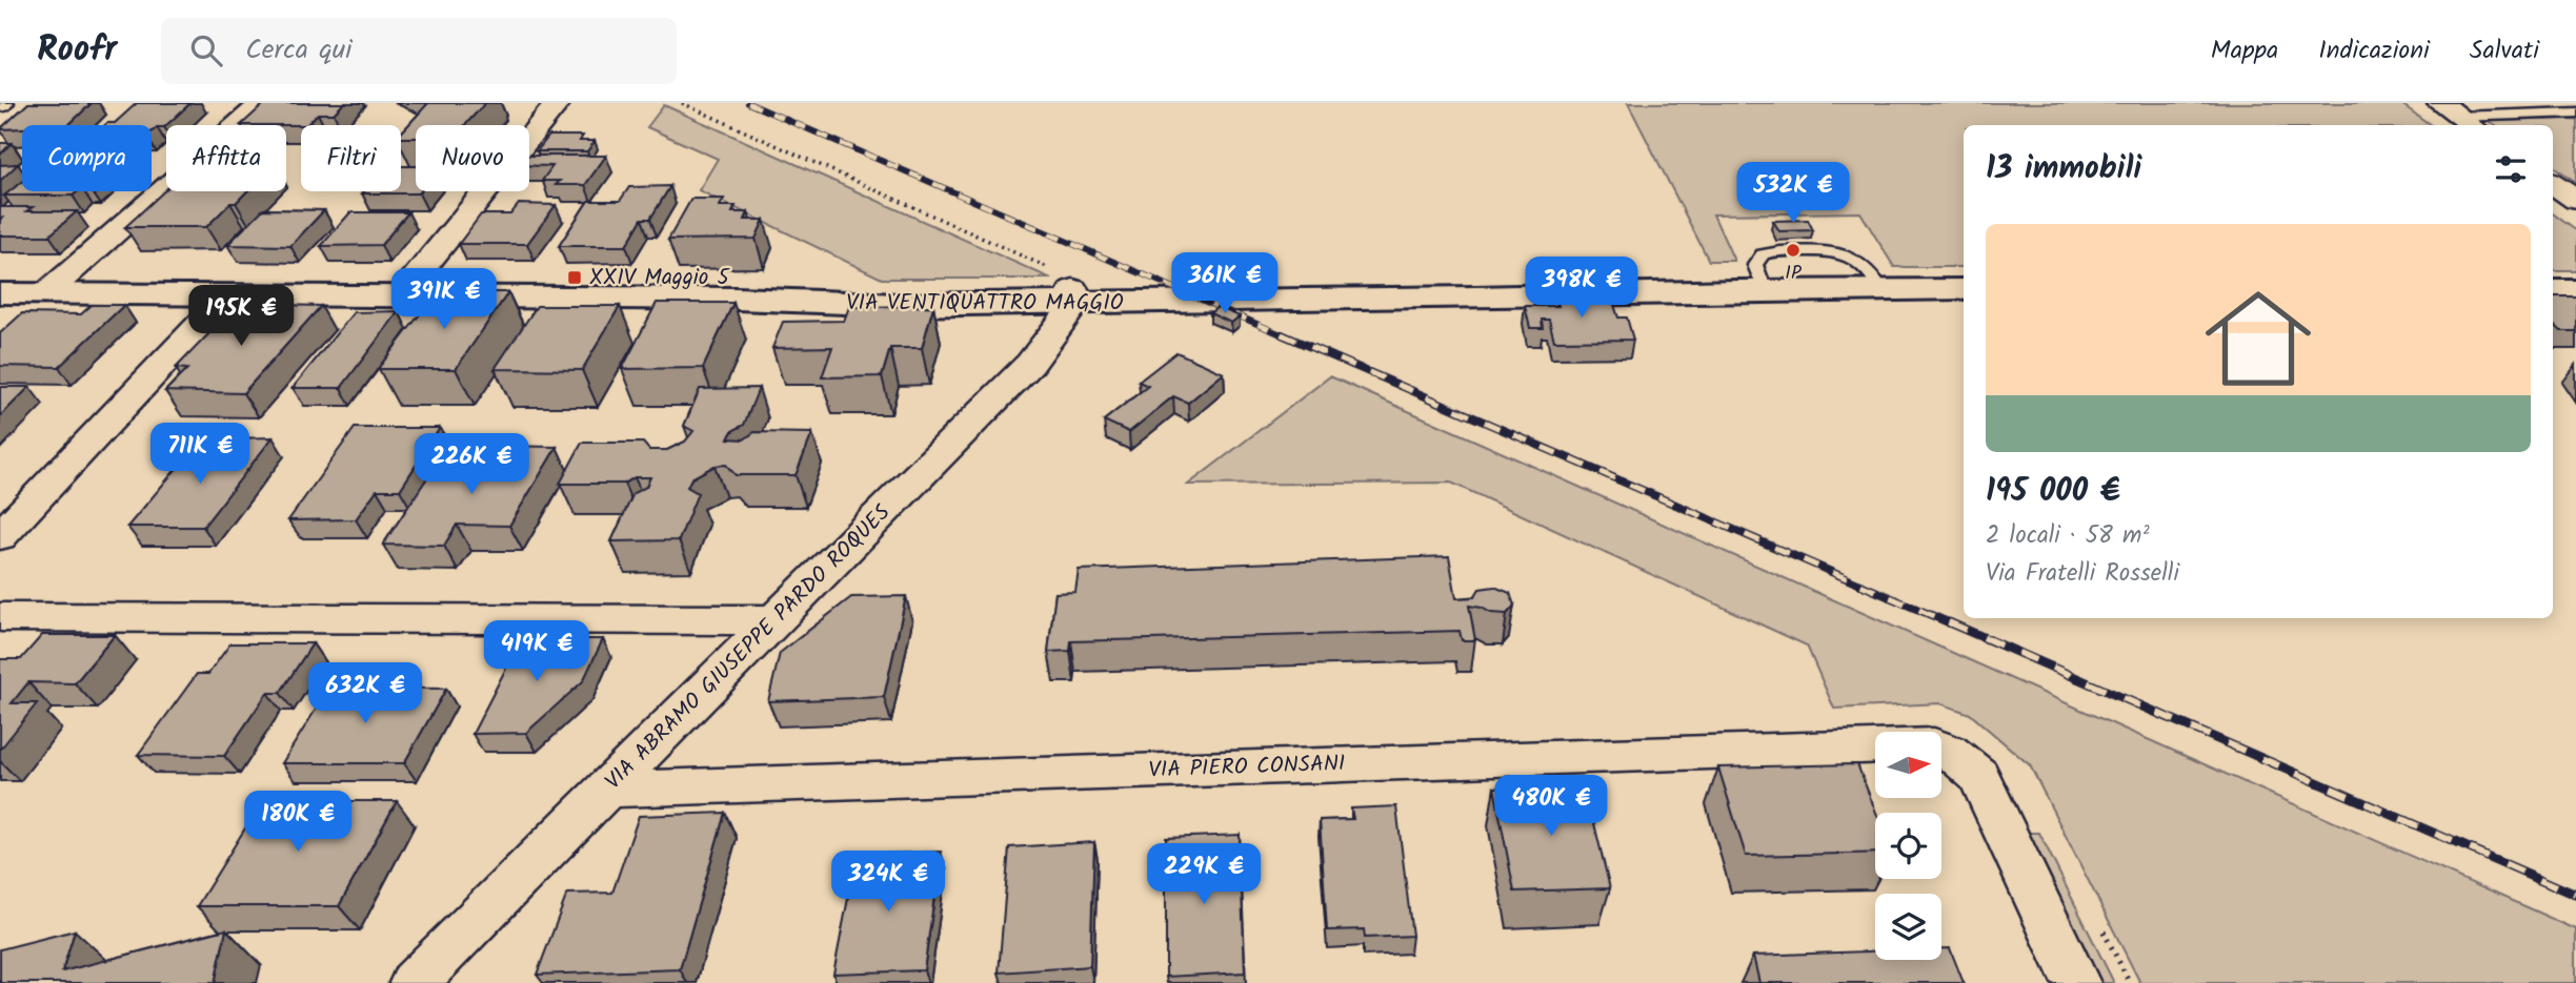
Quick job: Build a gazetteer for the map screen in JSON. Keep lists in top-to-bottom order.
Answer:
{
  "streets": {
    "street": ["VIA VENTIQUATTRO MAGGIO", "VIA ABRAMO GIUSEPPE PARDO ROQUES", "VIA PIERO CONSANI"]
  },
  "crossings": [
    ["VIA VENTIQUATTRO MAGGIO", "VIA ABRAMO GIUSEPPE PARDO ROQUES"],
    ["VIA ABRAMO GIUSEPPE PARDO ROQUES", "VIA PIERO CONSANI"]
  ],
  "places": {
    "other": ["IP"],
    "transit": ["XXIV Maggio 5"]
  },
  "north": "right",
  "page": {
    "header": "Roofr",
    "search": "Cerca qui",
    "nav": ["Mappa", "Indicazioni", "Salvati"],
    "chip": [
      "Compra",
      "Affitta",
      "Filtri",
      "Nuovo"
    ],
    "heading": "13 immobili",
    "price": [
      "532K €",
      "361K €",
      "398K €",
      "391K €",
      "195K €",
      "711K €",
      "226K €",
      "419K €",
      "632K €",
      "480K €",
      "180K €",
      "229K €",
      "324K €"
    ],
    "list": [
      {
        "name": "195 000 €",
        "note": "2 locali · 58 m² · Via Fratelli Rosselli"
      }
    ]
  }
}
